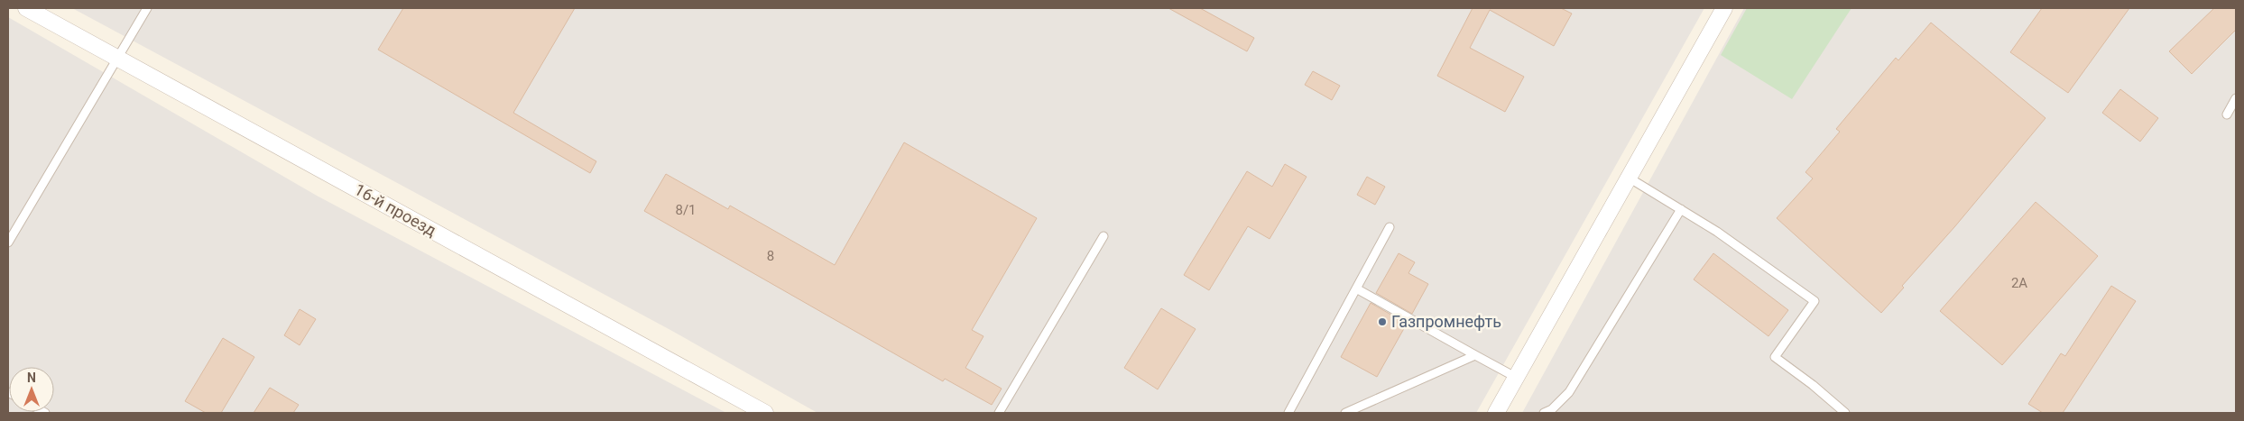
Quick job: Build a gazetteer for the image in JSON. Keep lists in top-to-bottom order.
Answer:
{
  "streets": {
    "street": ["16-й проезд"]
  },
  "places": ["Газпромнефть"],
  "house_numbers": ["8/1", "8", "2А"],
  "north": "top"
}
